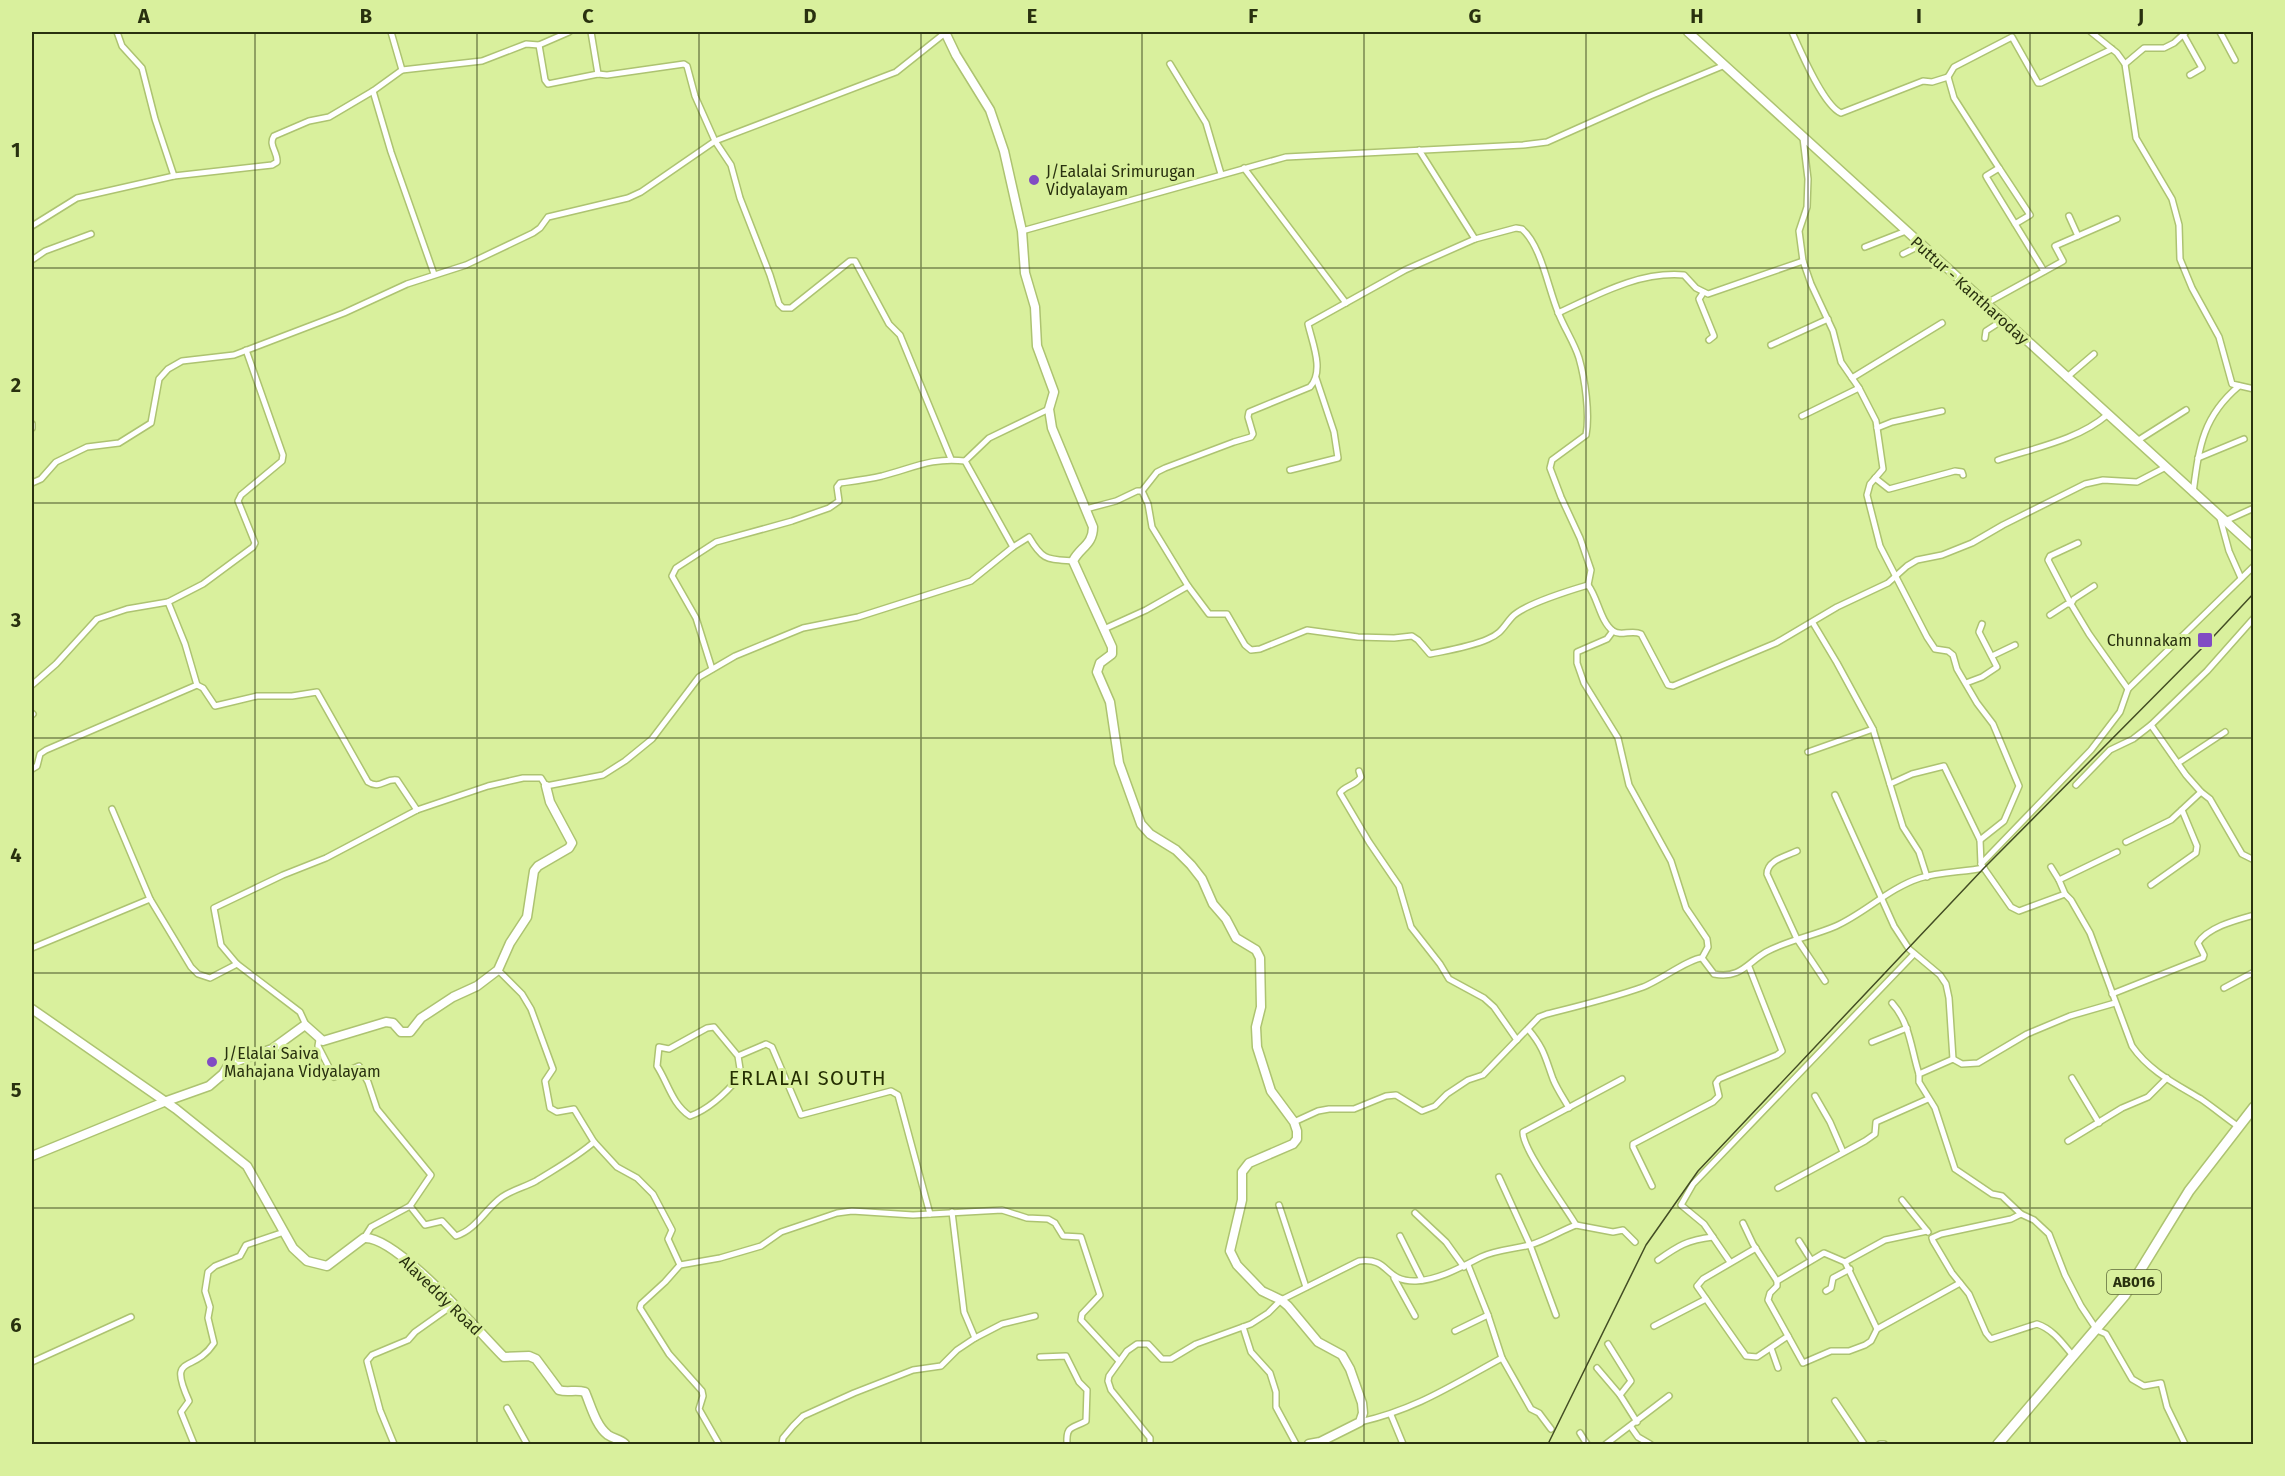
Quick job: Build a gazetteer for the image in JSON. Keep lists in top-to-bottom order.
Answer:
{
  "streets": {
    "main road": ["AB016"],
    "street": ["Puttur - Kantharoday", "Alaveddy Road"]
  },
  "districts": ["ERLALAI SOUTH"],
  "places": {
    "other": ["J/Ealalai Srimurugan Vidyalayam", "J/Elalai Saiva Mahajana Vidyalayam"],
    "transit": ["Chunnakam"]
  },
  "grid": {
    "columns": [
      "A",
      "B",
      "C",
      "D",
      "E",
      "F",
      "G",
      "H",
      "I",
      "J"
    ],
    "rows": [
      "1",
      "2",
      "3",
      "4",
      "5",
      "6"
    ]
  }
}
